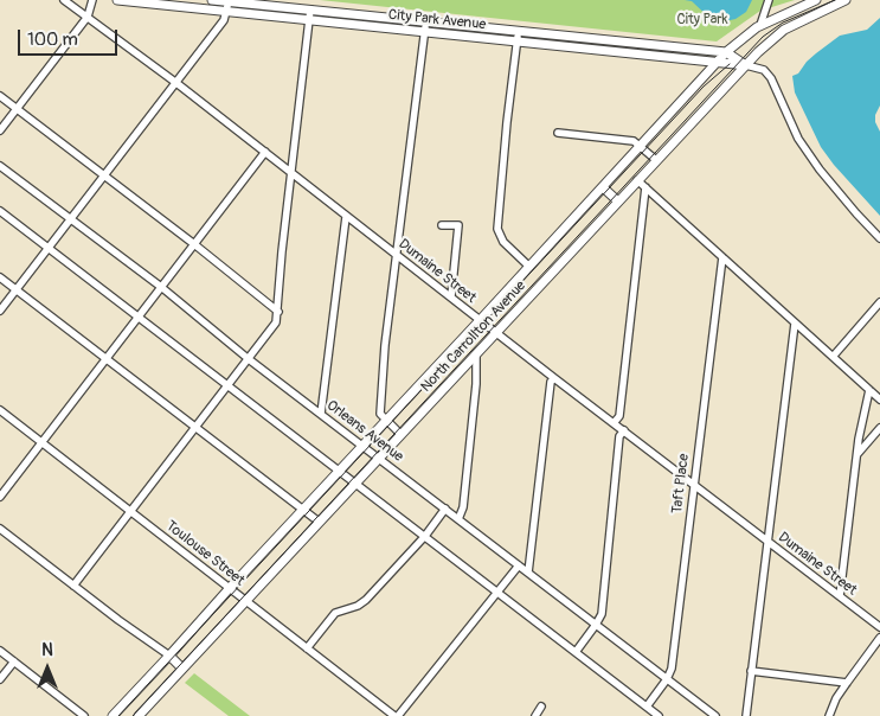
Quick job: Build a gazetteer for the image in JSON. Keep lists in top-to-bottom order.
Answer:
{
  "streets": {
    "main road": ["City Park Avenue", "North Carrollton Avenue"],
    "street": [
      "Dumaine Street",
      "Orleans Avenue",
      "Taft Place",
      "Toulouse Street"
    ]
  },
  "crossings": [
    ["City Park Avenue", "North Carrollton Avenue"],
    ["Dumaine Street", "North Carrollton Avenue"],
    ["Dumaine Street", "Taft Place"],
    ["North Carrollton Avenue", "Orleans Avenue"],
    ["North Carrollton Avenue", "Toulouse Street"],
    ["Orleans Avenue", "Taft Place"]
  ],
  "parks": ["City Park"],
  "scale_bar": "100 m",
  "north": "top"
}
